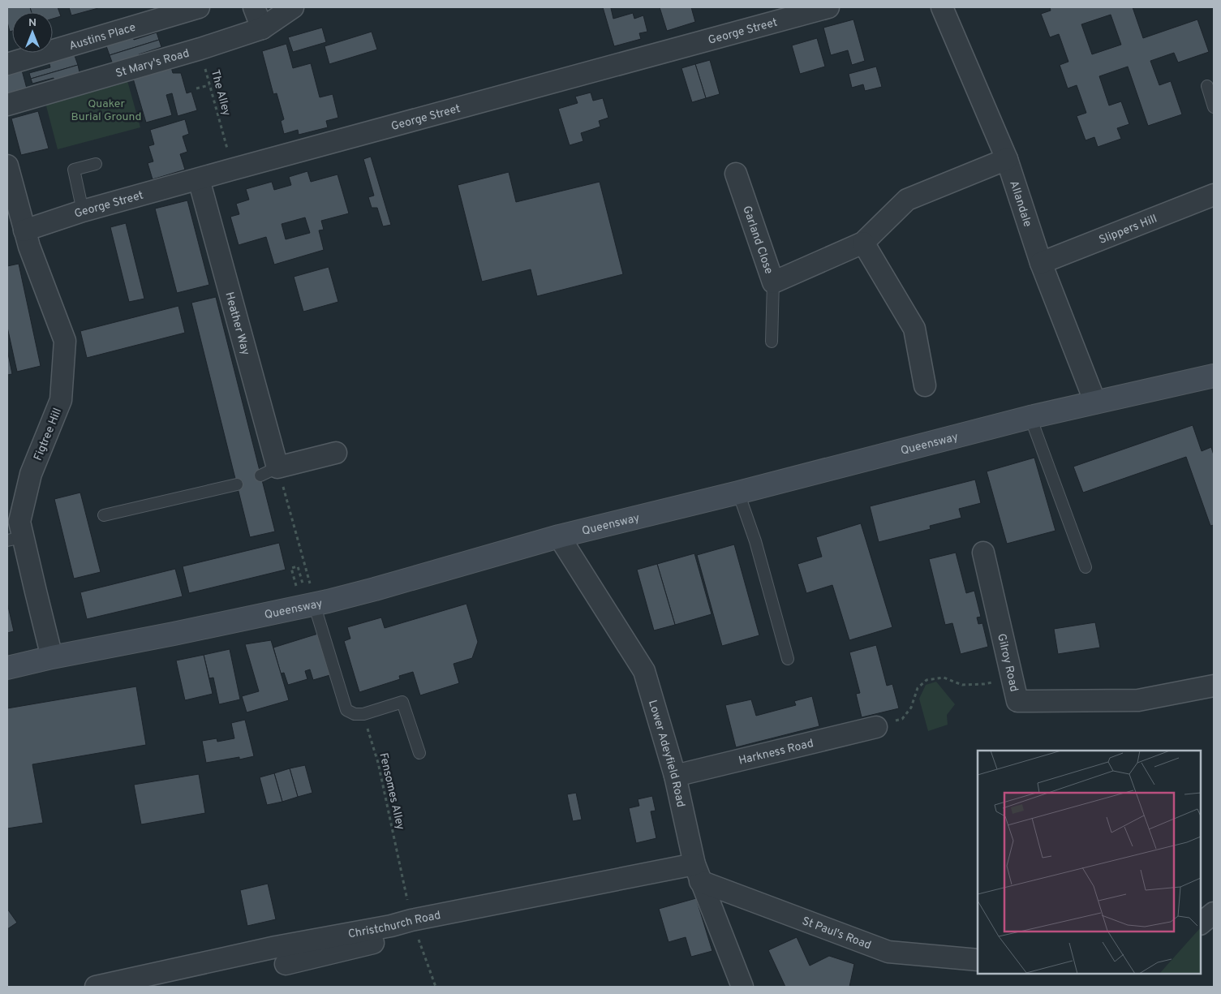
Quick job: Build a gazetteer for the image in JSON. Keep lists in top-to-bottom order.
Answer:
{
  "streets": {
    "main road": ["Queensway"],
    "street": [
      "George Street",
      "Austins Place",
      "St Mary's Road",
      "Allandale",
      "Slippers Hill",
      "Garland Close",
      "Heather Way",
      "Figtree Hill",
      "Gilroy Road",
      "Harkness Road",
      "Lower Adeyfield Road",
      "Christchurch Road",
      "St Paul's Road"
    ],
    "path": ["The Alley", "Fensomes Alley"]
  },
  "crossings": [
    ["George Street", "Heather Way"],
    ["George Street", "Figtree Hill"],
    ["St Mary's Road", "The Alley"],
    ["Allandale", "Slippers Hill"],
    ["Allandale", "Garland Close"],
    ["Allandale", "Queensway"],
    ["Figtree Hill", "Queensway"],
    ["Queensway", "Lower Adeyfield Road"],
    ["Harkness Road", "Lower Adeyfield Road"],
    ["Lower Adeyfield Road", "Christchurch Road"],
    ["Lower Adeyfield Road", "St Paul's Road"],
    ["Fensomes Alley", "Christchurch Road"],
    ["Christchurch Road", "St Paul's Road"]
  ],
  "parks": ["Quaker Burial Ground"],
  "north": "top"
}
